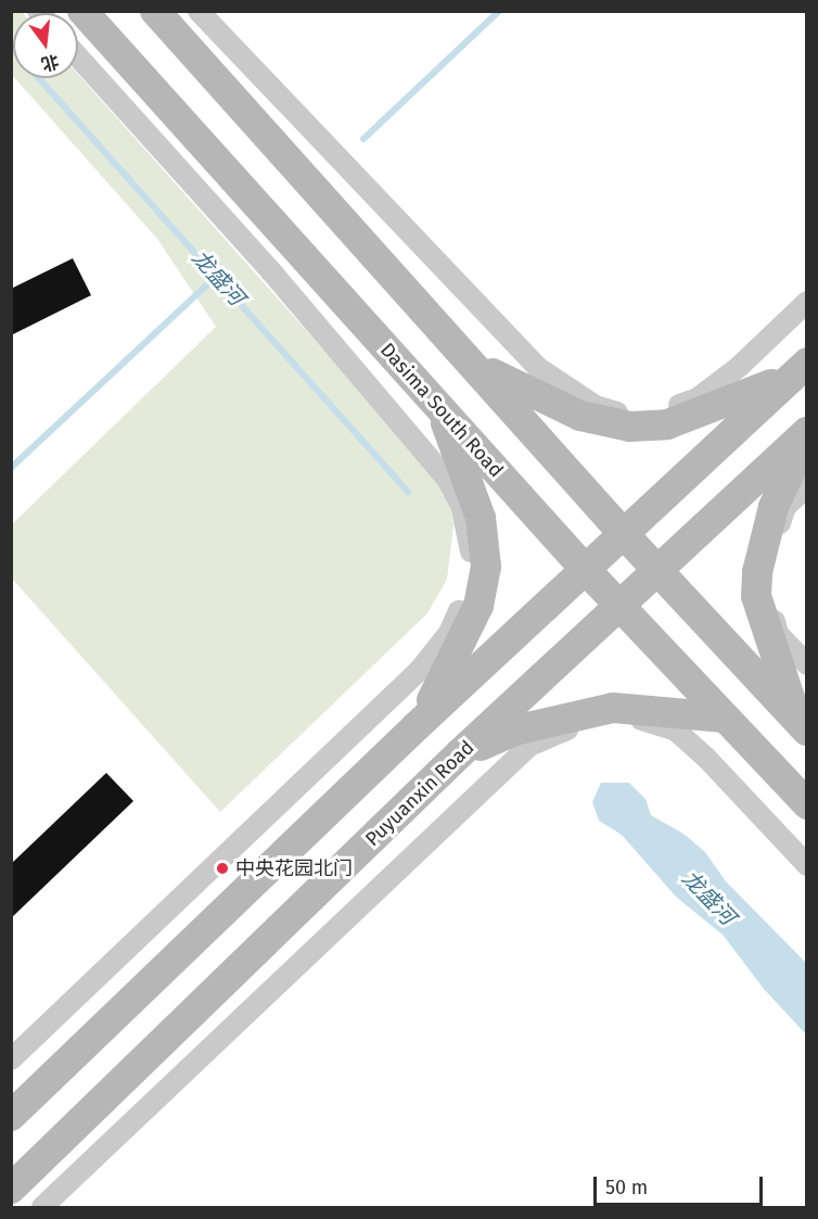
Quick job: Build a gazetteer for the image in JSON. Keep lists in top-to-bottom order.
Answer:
{
  "streets": {
    "street": ["Dasima South Road", "Puyuanxin Road"]
  },
  "crossings": [
    ["Dasima South Road", "Puyuanxin Road"]
  ],
  "water": ["龙盛河"],
  "places": ["中央花园北门"],
  "scale_bar": "50 m",
  "north": "bottom"
}
